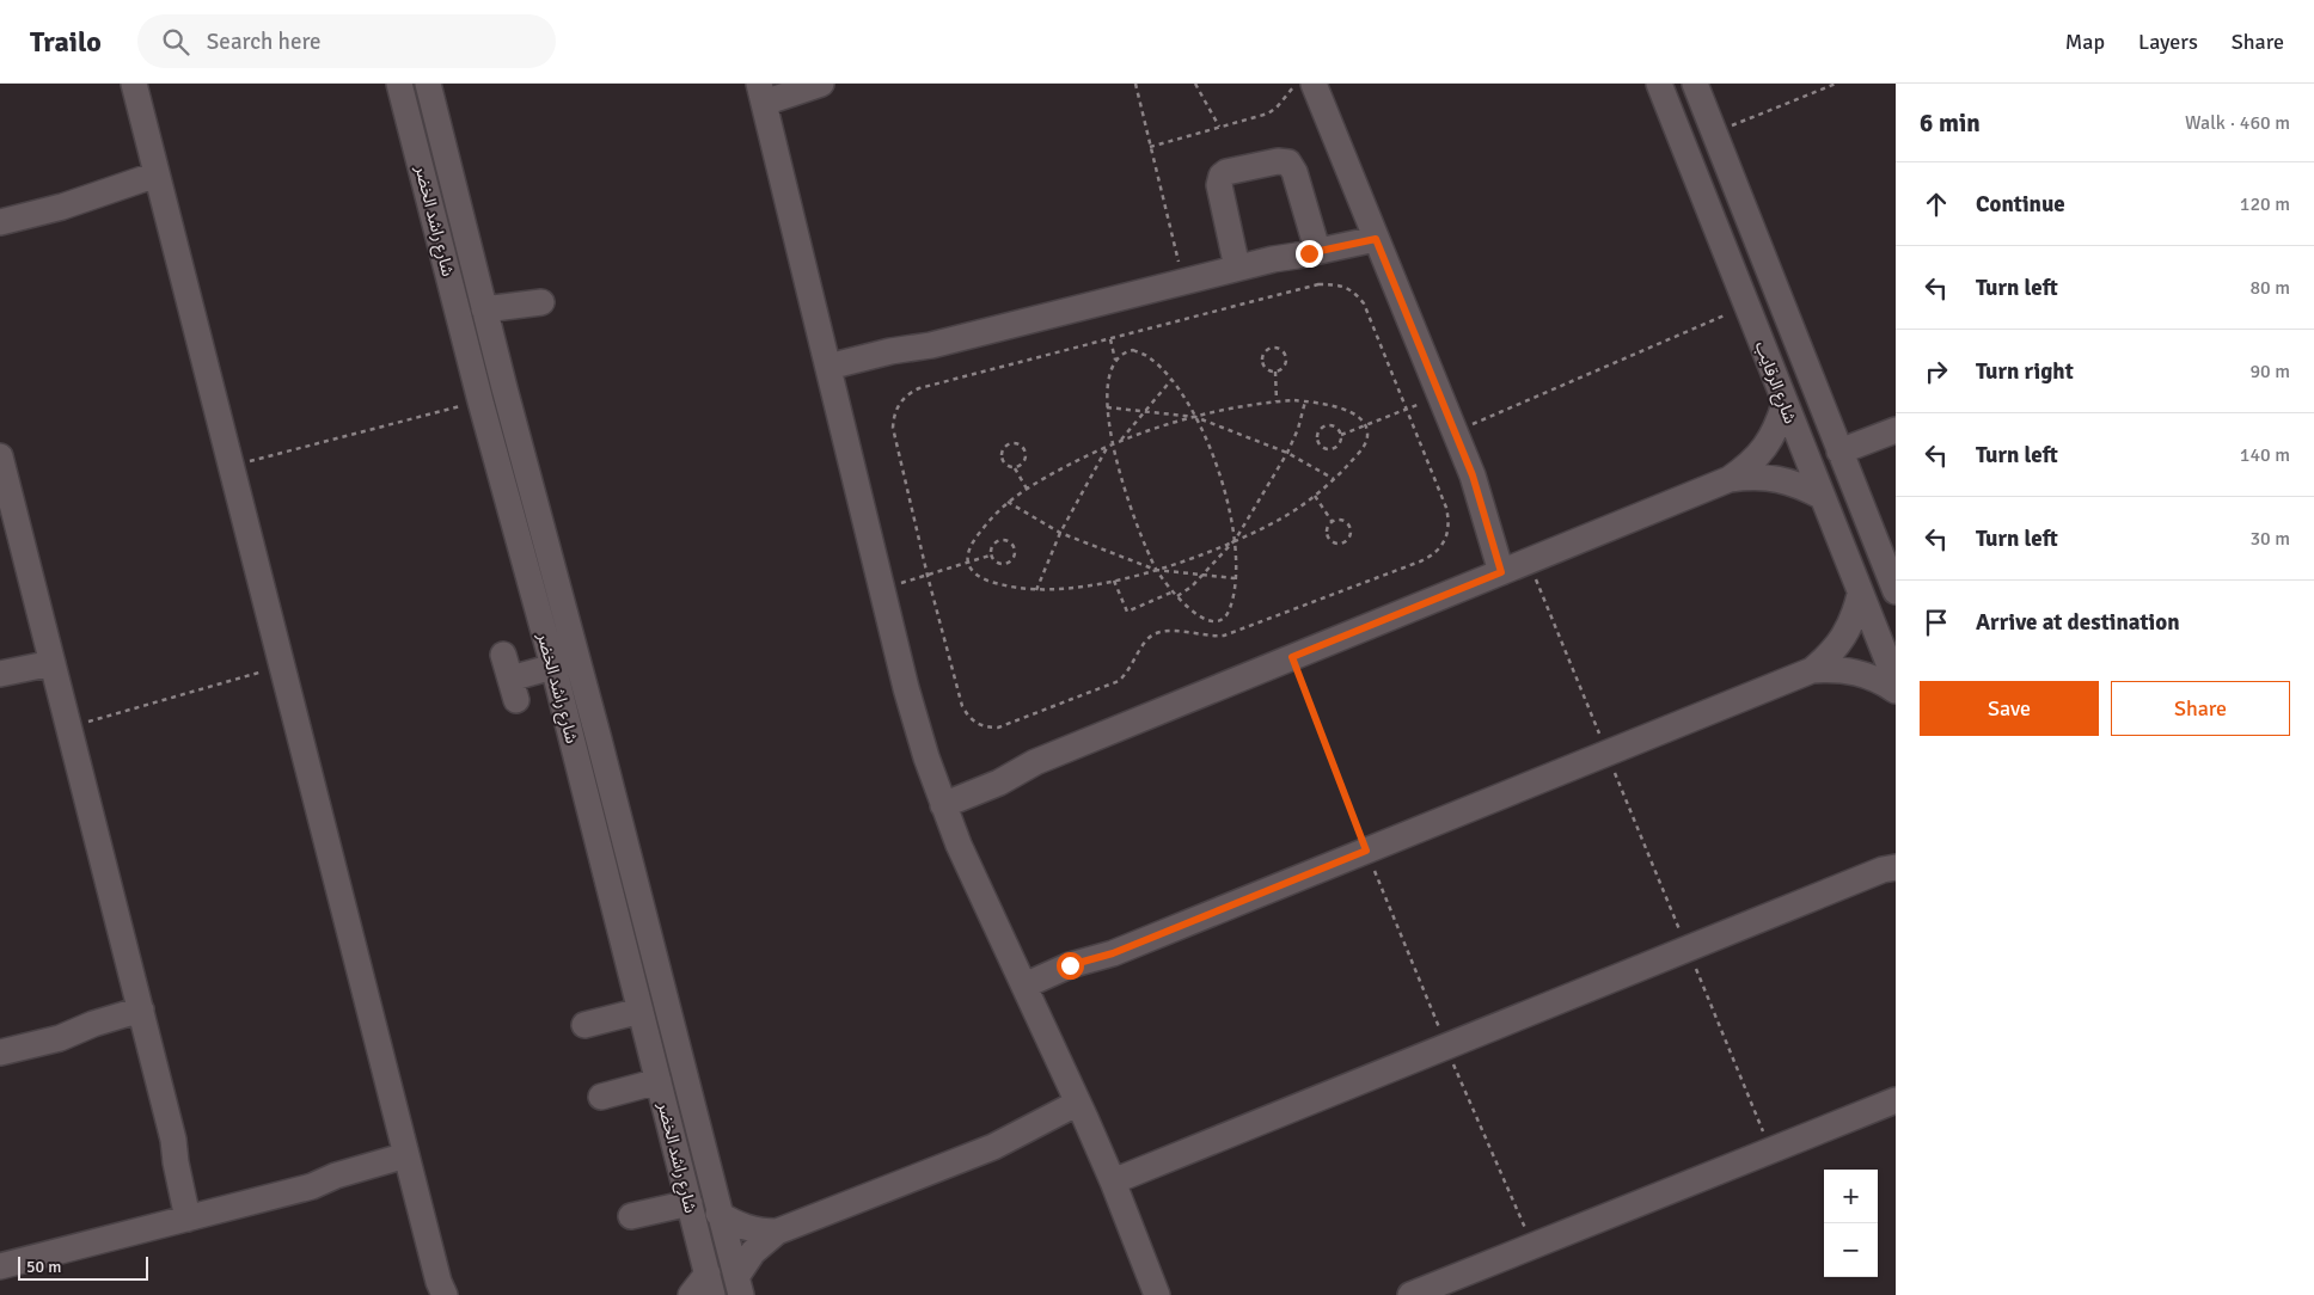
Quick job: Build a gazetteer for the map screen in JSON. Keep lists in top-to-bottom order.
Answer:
{
  "streets": {
    "street": ["شارع راشد الخضر", "شارع الرقايب"]
  },
  "scale_bar": "50 m",
  "page": {
    "header": "Trailo",
    "search": "Search here",
    "nav": ["Map", "Layers", "Share"],
    "heading": ["6 min", "Walk · 460 m"],
    "list": [
      ["Continue", "120 m"],
      ["Turn left", "80 m"],
      ["Turn right", "90 m"],
      ["Turn left", "140 m"],
      ["Turn left", "30 m"],
      "Arrive at destination"
    ],
    "buttons": ["Save", "Share"],
    "map_buttons": ["+", "−"],
    "scale": "50 m"
  }
}
